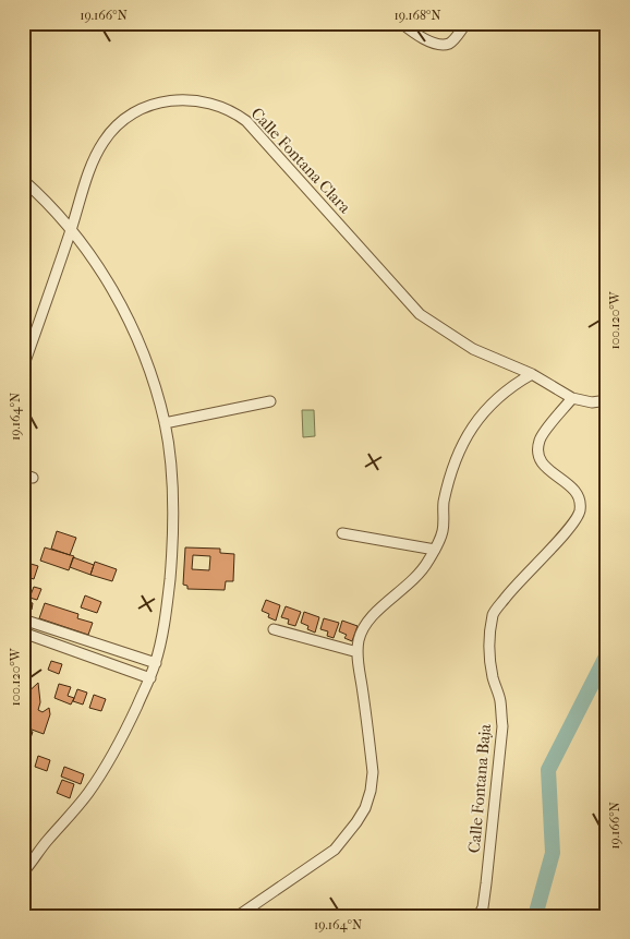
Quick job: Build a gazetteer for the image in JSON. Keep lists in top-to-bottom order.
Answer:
{
  "streets": {
    "street": ["Calle Fontana Clara", "Calle Fontana Baja"]
  },
  "crossings": [
    ["Calle Fontana Clara", "Calle Fontana Baja"]
  ],
  "coordinates": [
    "19.166°N",
    "19.168°N",
    "100.120°W",
    "19.164°N"
  ]
}
